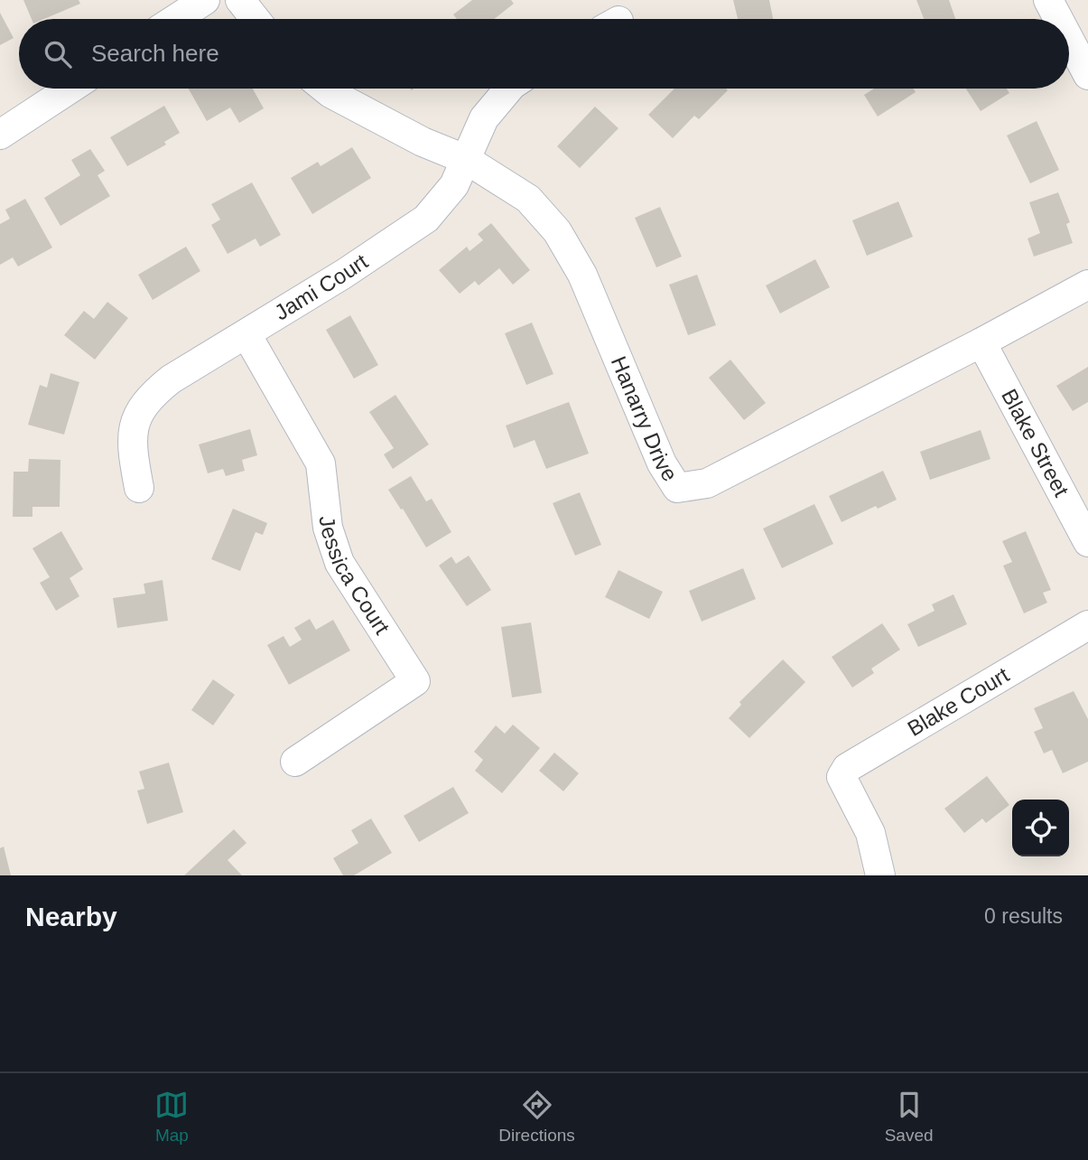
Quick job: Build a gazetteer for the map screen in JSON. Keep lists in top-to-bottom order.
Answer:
{
  "streets": {
    "street": [
      "Jami Court",
      "Hanarry Drive",
      "Blake Street",
      "Jessica Court",
      "Blake Court"
    ]
  },
  "crossings": [
    ["Jami Court", "Hanarry Drive"],
    ["Jami Court", "Jessica Court"],
    ["Hanarry Drive", "Blake Street"]
  ],
  "page": {
    "search": "Search here",
    "heading": ["Nearby", "0 results"],
    "nav": ["Map", "Directions", "Saved"]
  }
}
